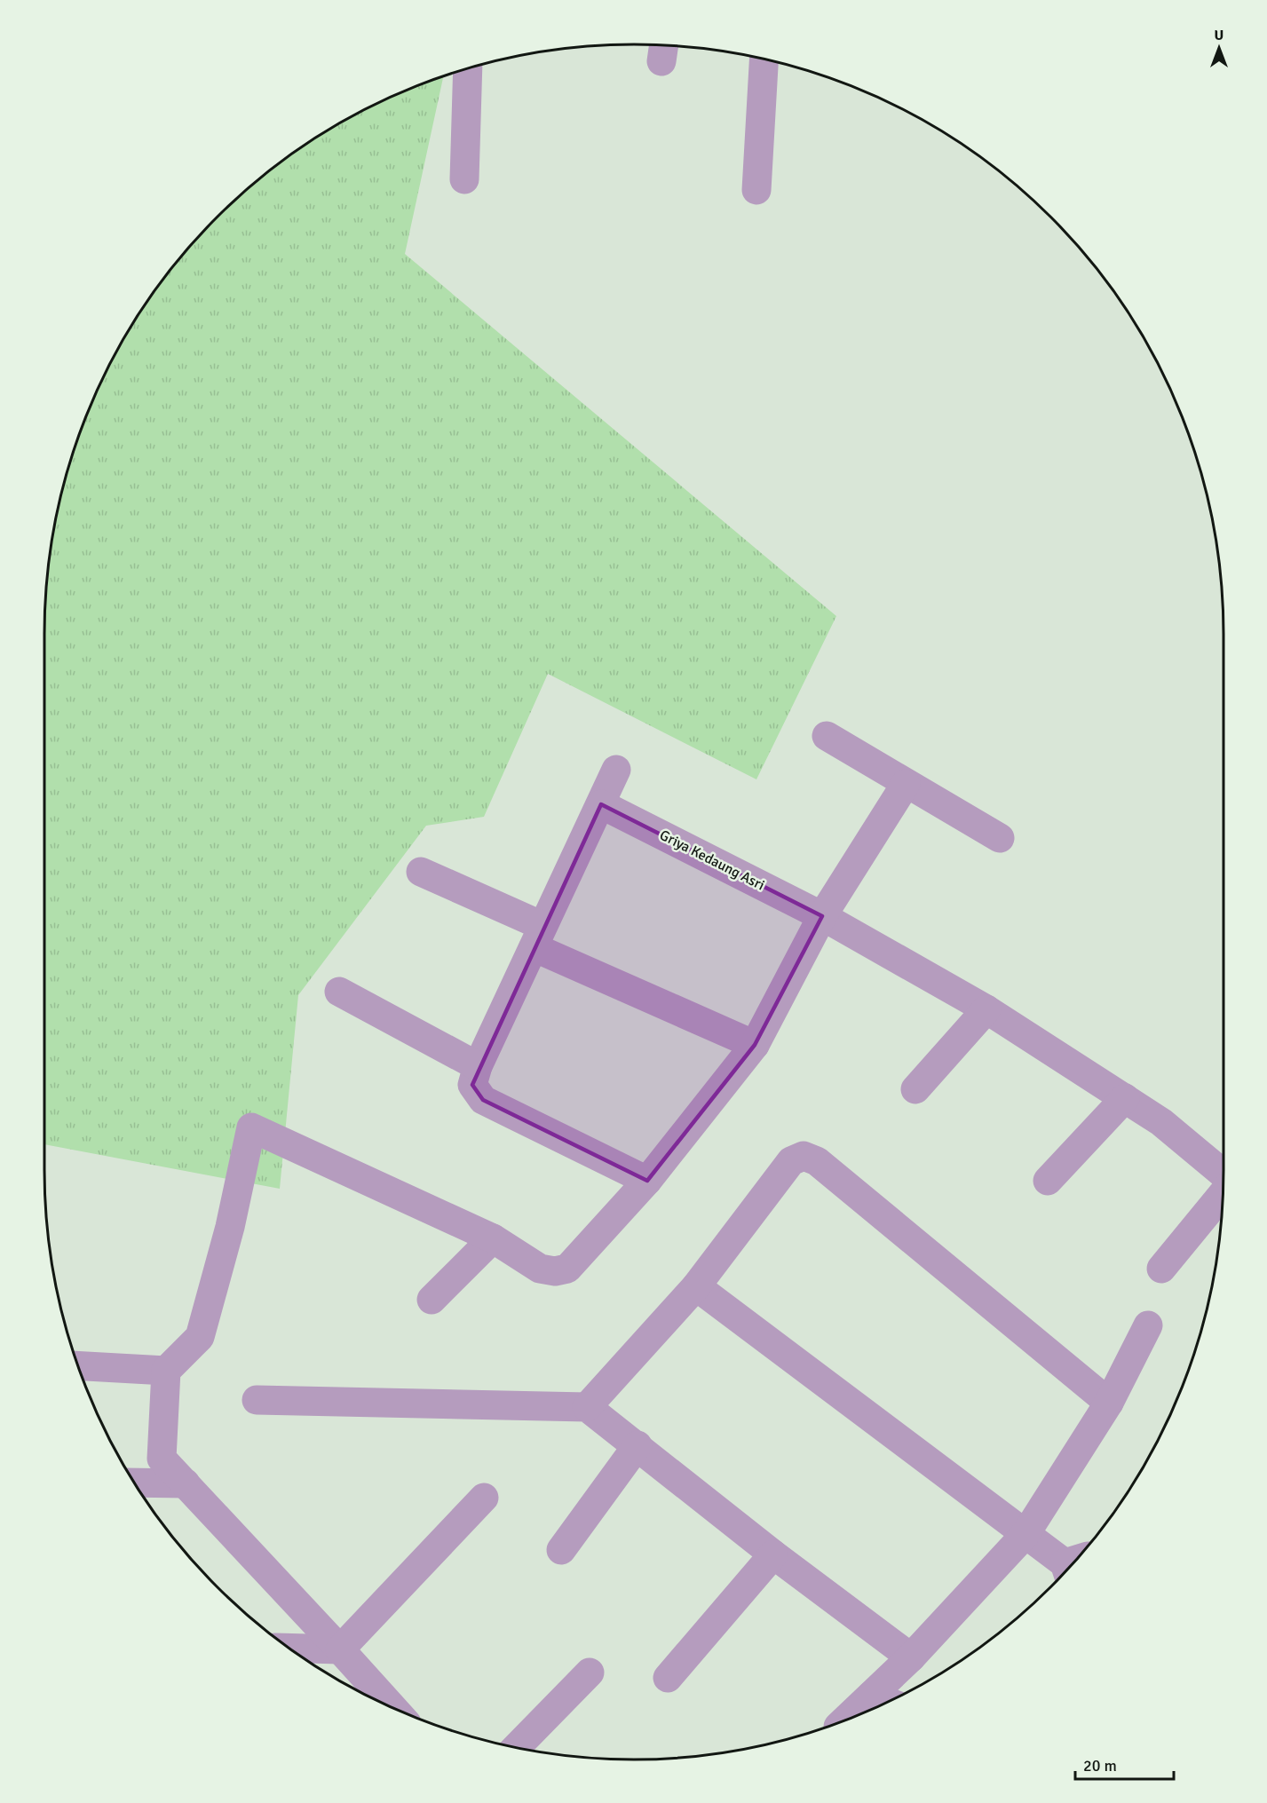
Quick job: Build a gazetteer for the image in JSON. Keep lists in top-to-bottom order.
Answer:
{
  "streets": {
    "street": ["Griya Kedaung Asri"]
  },
  "scale_bar": "20 m",
  "north": "top"
}
